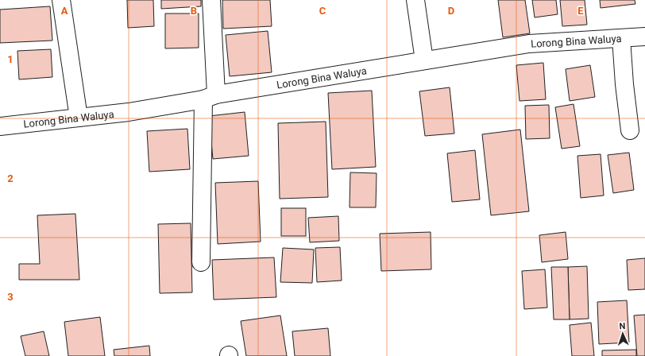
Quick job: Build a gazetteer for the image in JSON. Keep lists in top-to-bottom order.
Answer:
{
  "streets": {
    "street": ["Lorong Bina Waluya"]
  },
  "north": "top",
  "grid": {
    "columns": [
      "A",
      "B",
      "C",
      "D",
      "E"
    ],
    "rows": ["1", "2", "3"]
  }
}
